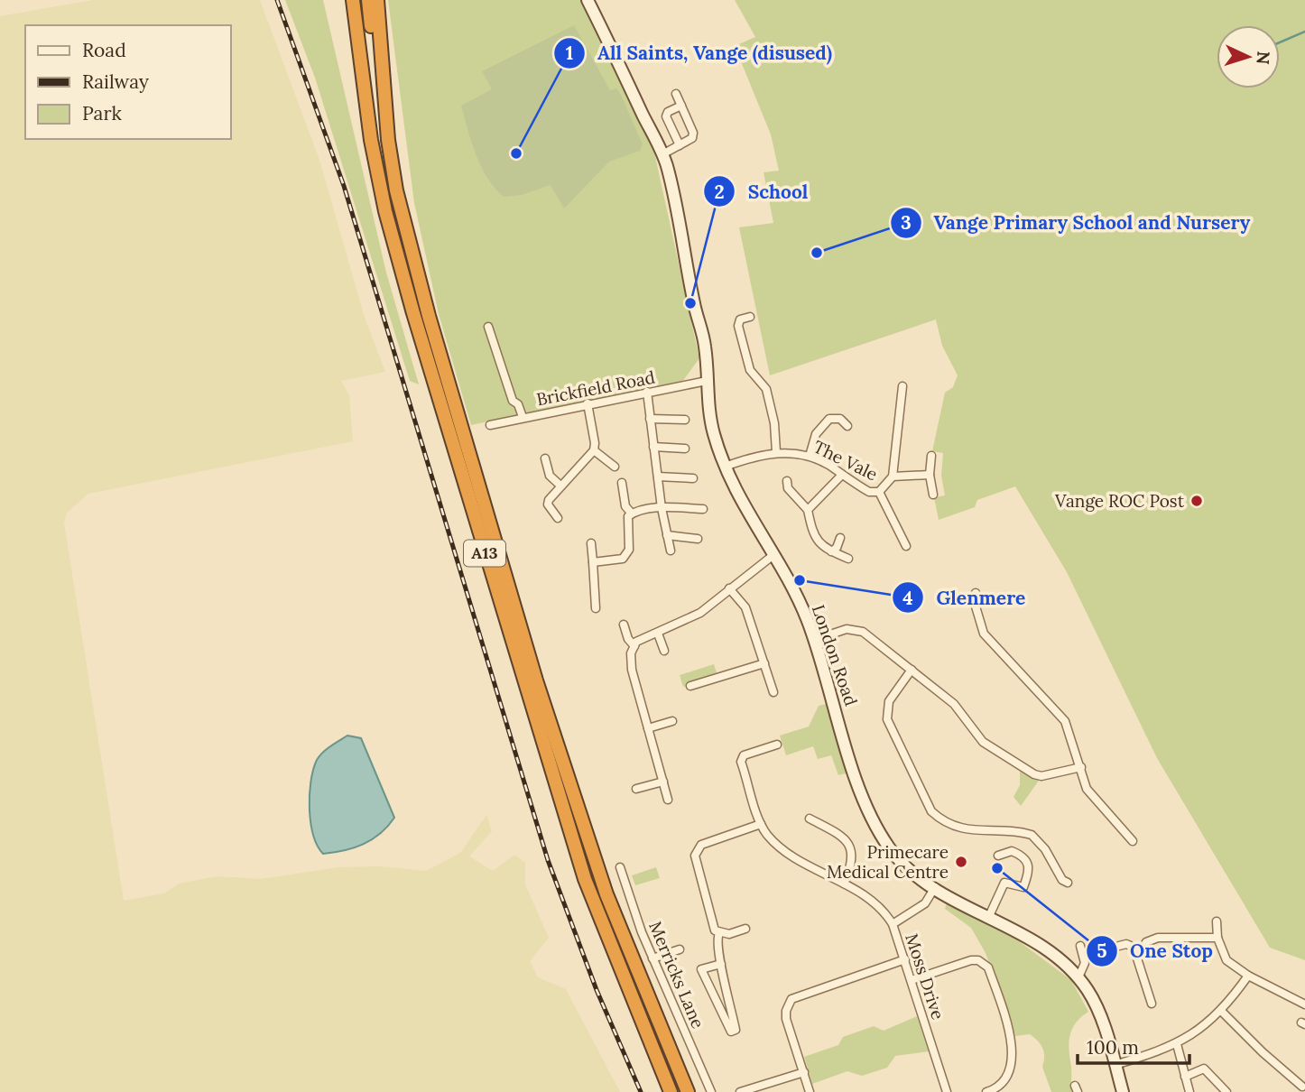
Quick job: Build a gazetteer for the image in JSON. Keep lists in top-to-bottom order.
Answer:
{
  "streets": {
    "highway": ["A13"],
    "main road": ["London Road"],
    "street": [
      "Brickfield Road",
      "The Vale",
      "Merricks Lane",
      "Moss Drive"
    ]
  },
  "crossings": [
    ["Brickfield Road", "London Road"],
    ["The Vale", "London Road"],
    ["London Road", "Moss Drive"]
  ],
  "places": [
    "All Saints, Vange (disused)",
    "Vange Primary School and Nursery",
    "School",
    "Vange ROC Post",
    "Glenmere",
    "Primecare Medical Centre",
    "One Stop"
  ],
  "legend": ["Road", "Railway", "Park"],
  "scale_bar": "100 m",
  "north": "right"
}
